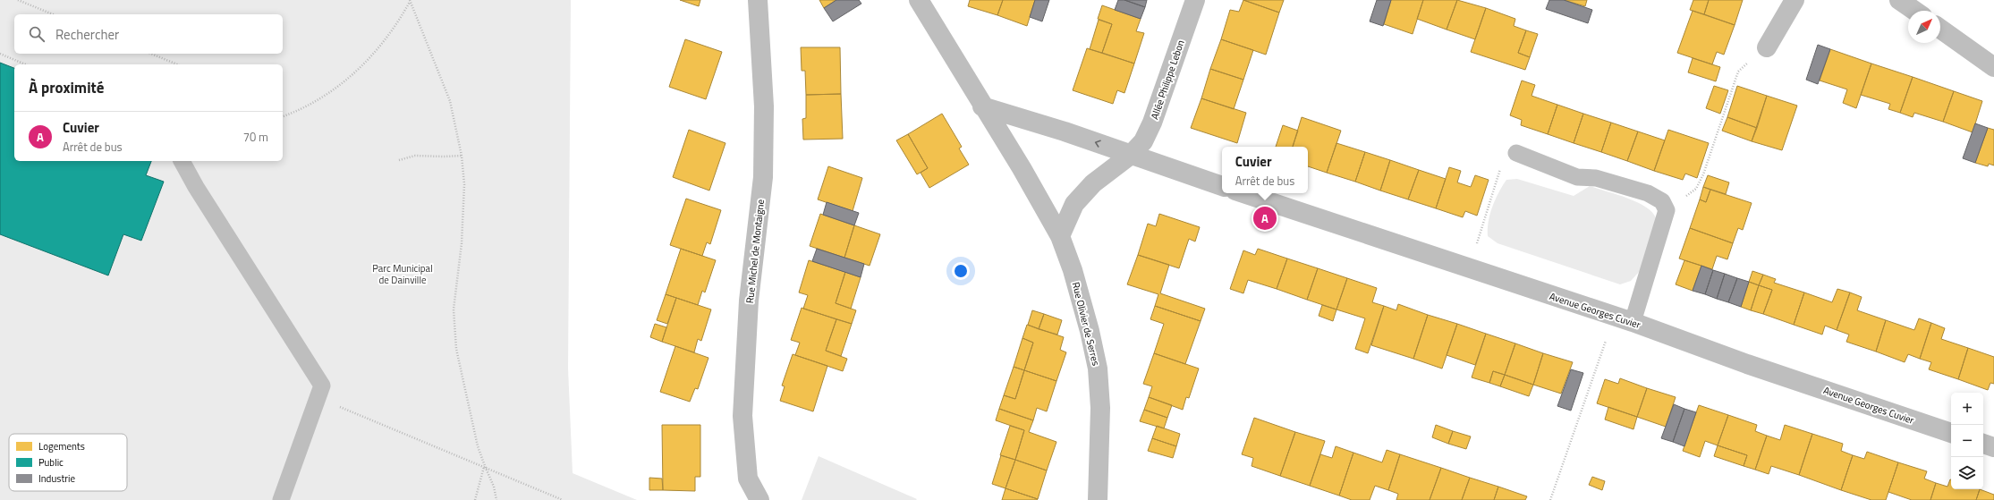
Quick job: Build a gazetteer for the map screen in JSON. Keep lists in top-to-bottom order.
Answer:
{
  "streets": {
    "street": [
      "Allée Philippe Lebon",
      "Rue Michel de Montaigne",
      "Avenue Georges Cuvier",
      "Rue Olivier de Serres"
    ]
  },
  "parks": ["Parc Municipal de Dainville"],
  "legend": ["Logements", "Public", "Industrie"],
  "north": "top right",
  "page": {
    "search": "Rechercher",
    "heading": "À proximité",
    "list": [
      {
        "mark": "A",
        "name": "Cuvier",
        "note": "Arrêt de bus",
        "value": "70 m"
      }
    ],
    "popup": ["Cuvier", "Arrêt de bus"],
    "pins": "A",
    "map_buttons": ["+", "−"]
  }
}
